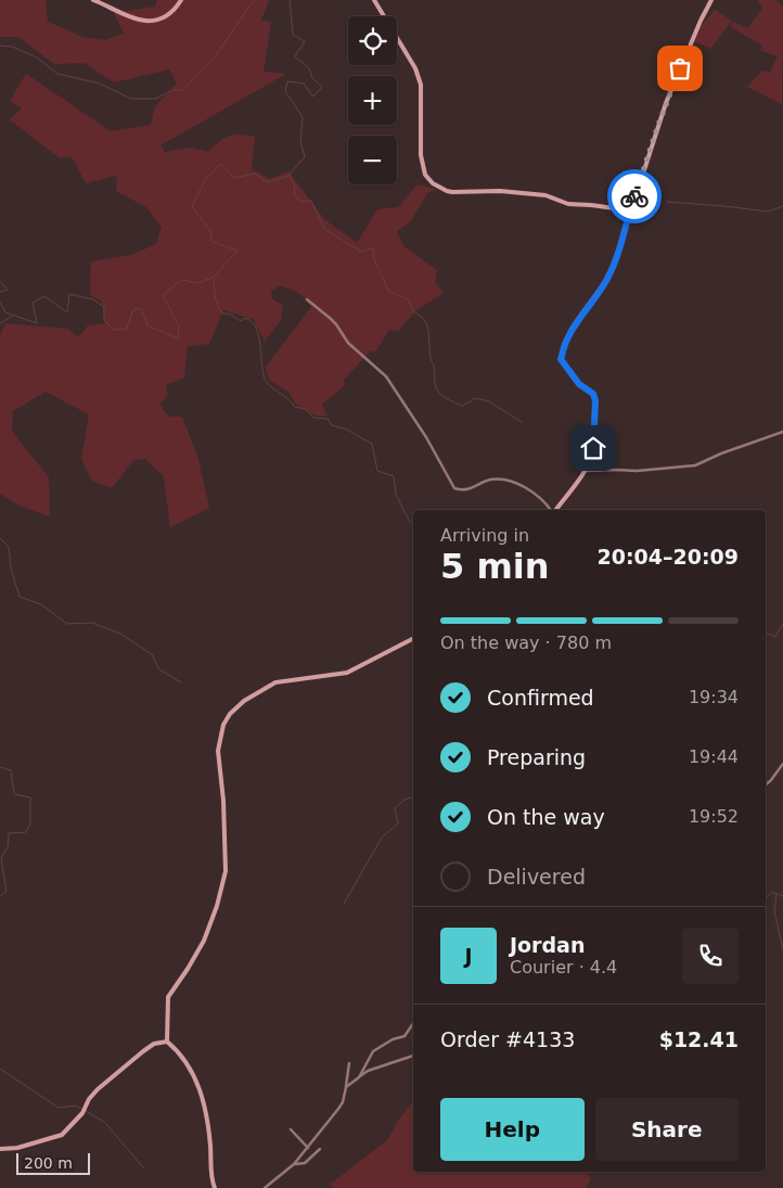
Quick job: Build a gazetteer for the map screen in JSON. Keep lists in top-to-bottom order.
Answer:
{
  "scale_bar": "200 m",
  "page": {
    "map_buttons": ["+", "−"],
    "heading": ["5 min", "Arriving in", "20:04–20:09"],
    "panel": [
      "Jordan",
      "Courier · 4.4",
      "Order #4133",
      "$12.41"
    ],
    "bar": "On the way · 780 m",
    "list": [
      ["Confirmed", "19:34"],
      ["Preparing", "19:44"],
      ["On the way", "19:52"],
      "Delivered"
    ],
    "round": "J",
    "buttons": ["Help", "Share"],
    "scale": "200 m"
  }
}
